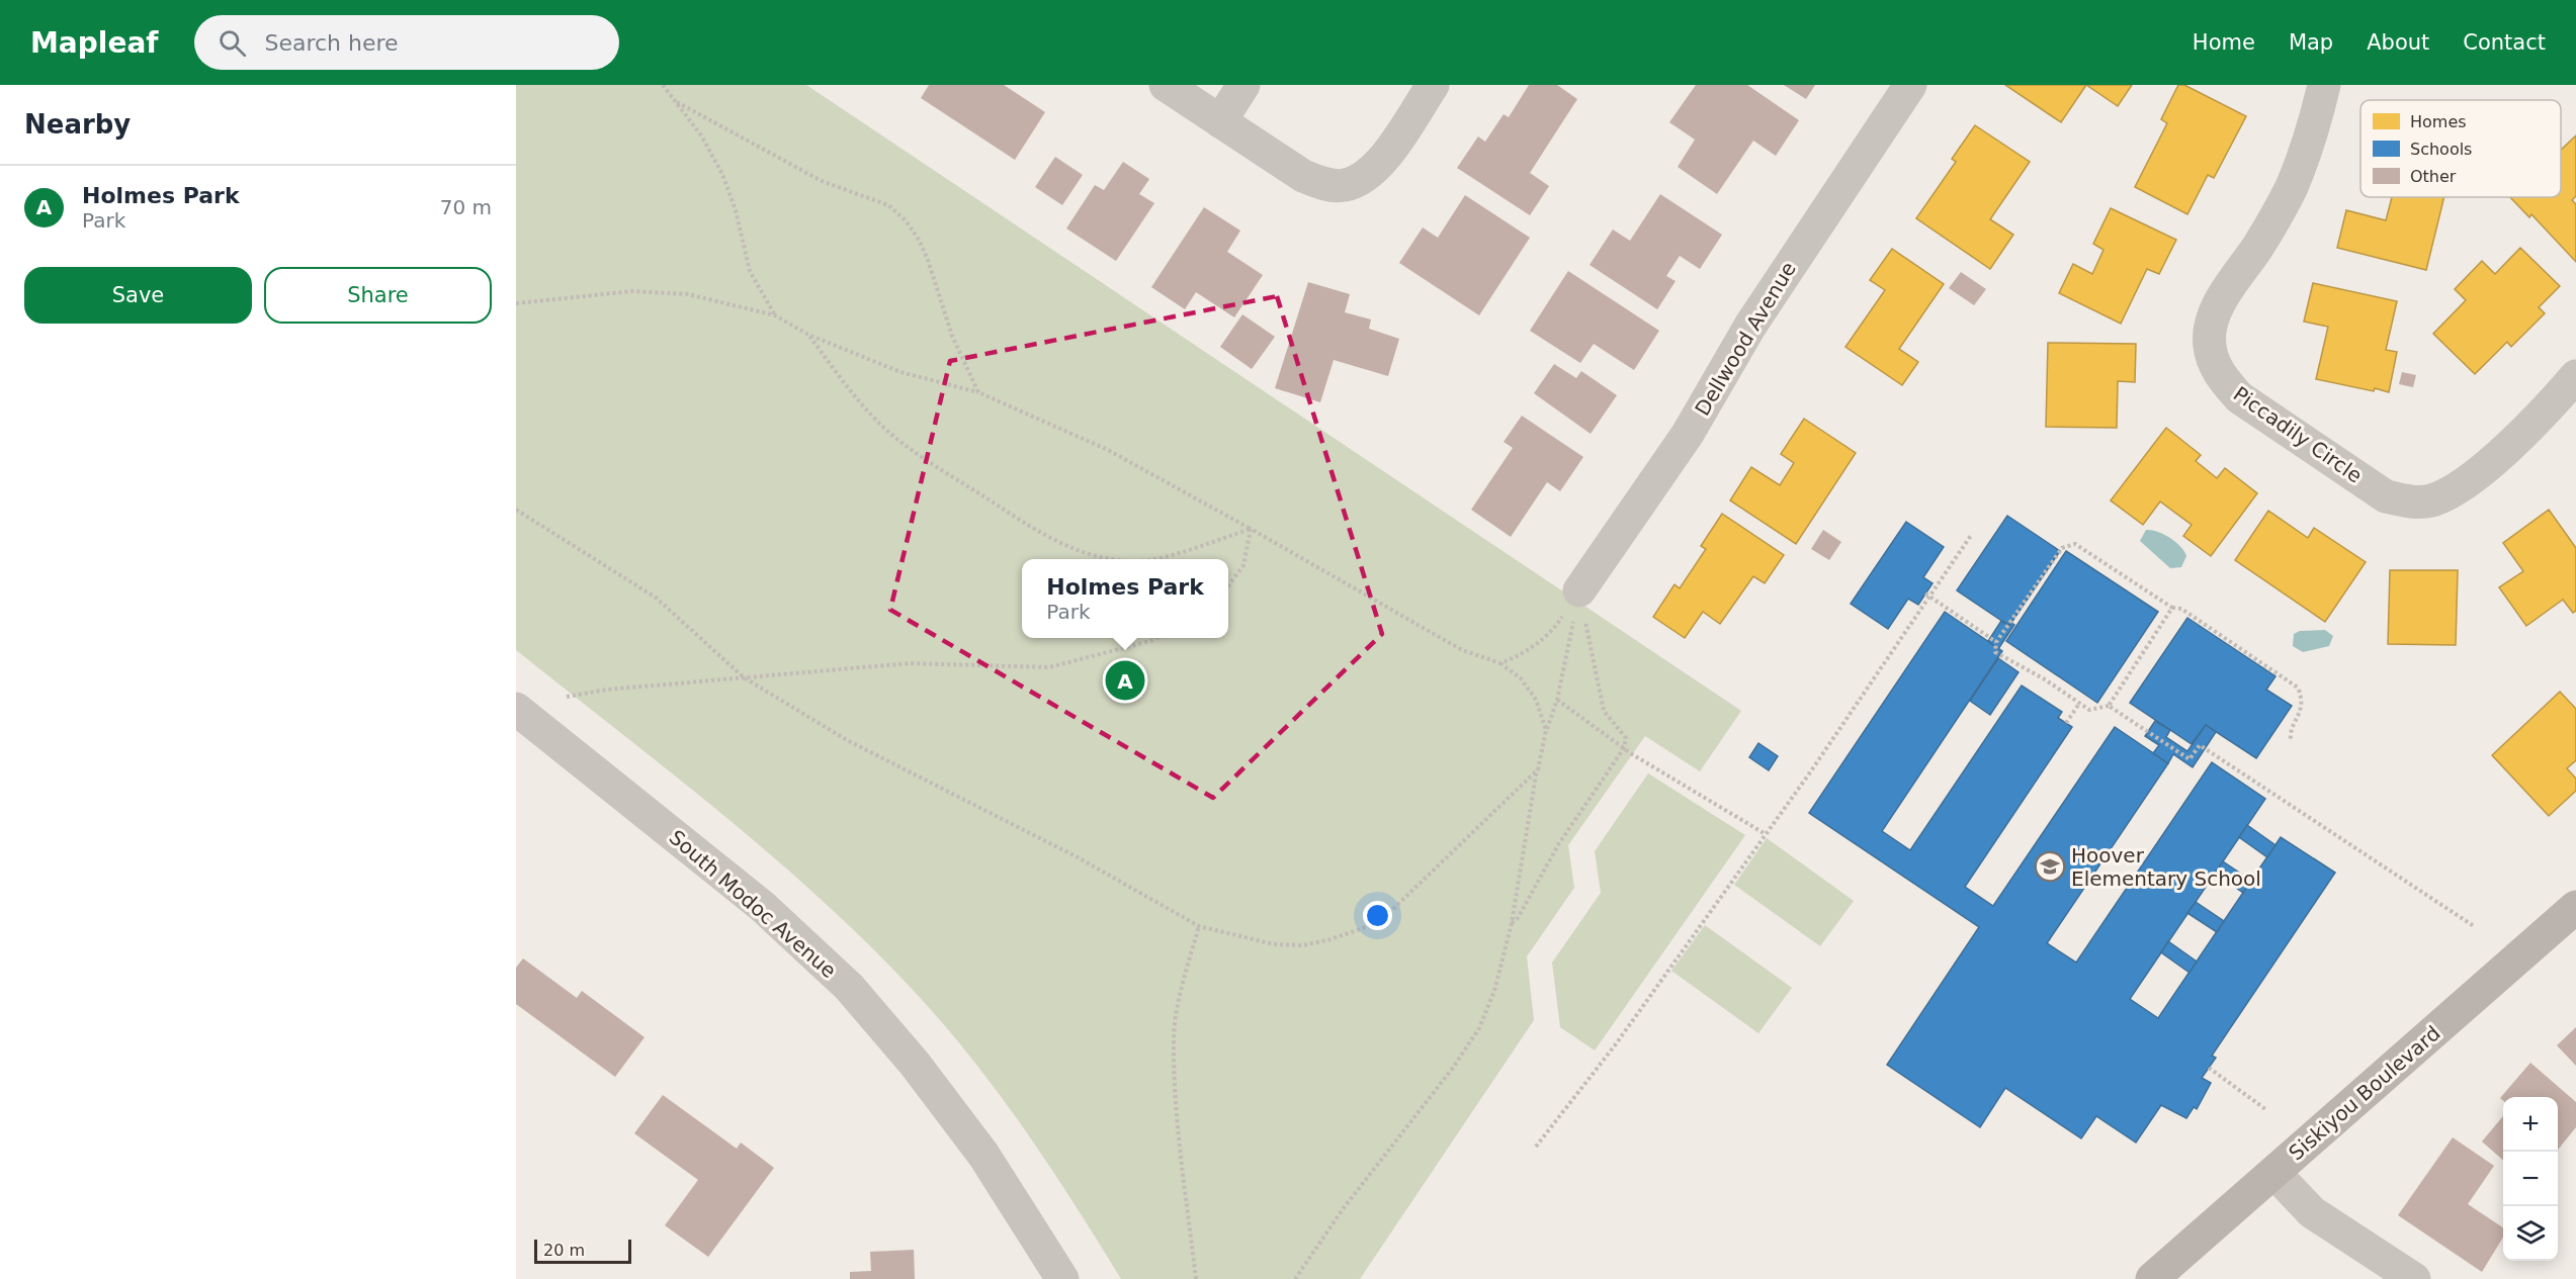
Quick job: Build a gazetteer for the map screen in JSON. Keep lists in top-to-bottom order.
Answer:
{
  "streets": {
    "street": [
      "Dellwood Avenue",
      "Piccadily Circle",
      "South Modoc Avenue",
      "Siskiyou Boulevard"
    ]
  },
  "places": {
    "school or university": ["Hoover Elementary School"]
  },
  "legend": ["Homes", "Schools", "Other"],
  "scale_bar": "20 m",
  "page": {
    "header": "Mapleaf",
    "search": "Search here",
    "nav": [
      "Home",
      "Map",
      "About",
      "Contact"
    ],
    "heading": "Nearby",
    "list": [
      {
        "mark": "A",
        "name": "Holmes Park",
        "note": "Park",
        "value": "70 m"
      }
    ],
    "buttons": ["Save", "Share"],
    "popup": ["Holmes Park", "Park"],
    "pins": "A",
    "map_buttons": ["+", "−"],
    "scale": "20 m"
  }
}
